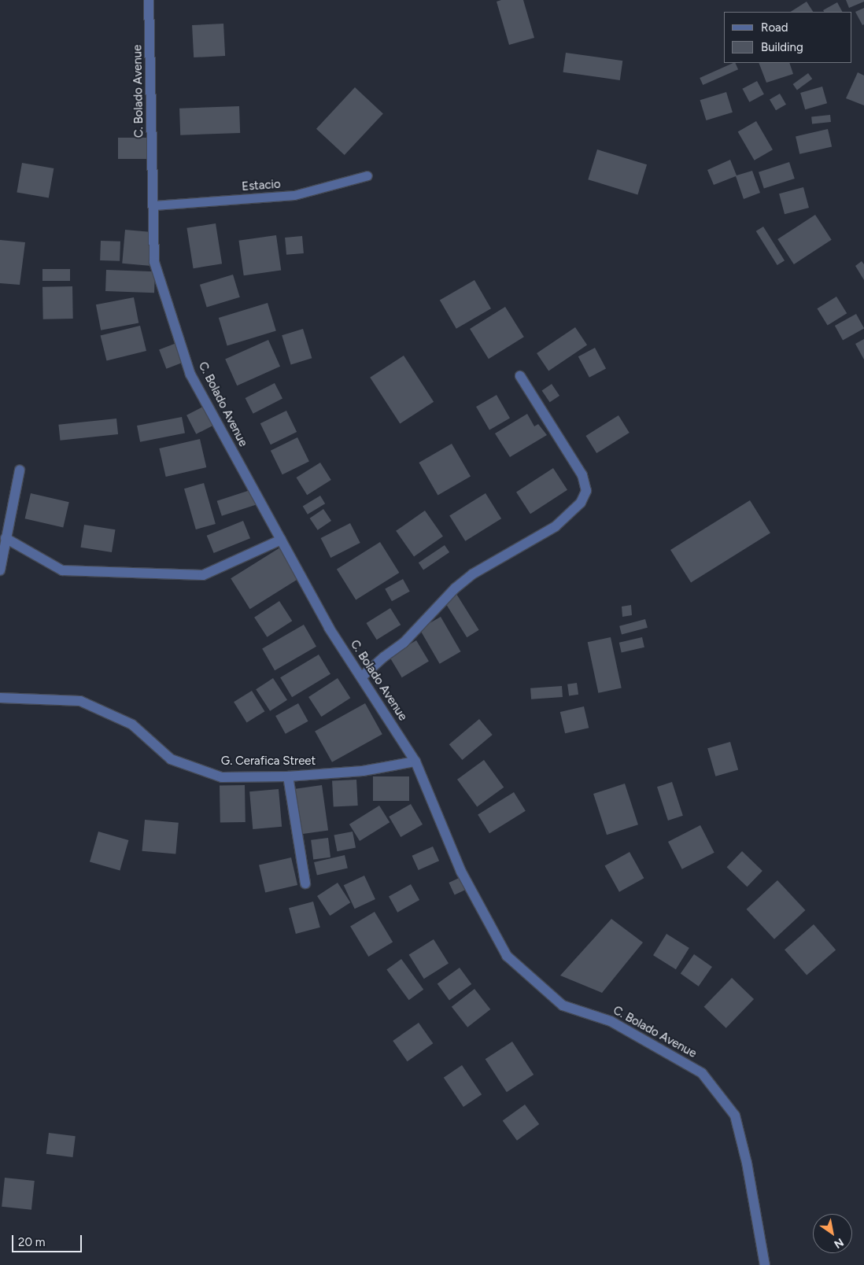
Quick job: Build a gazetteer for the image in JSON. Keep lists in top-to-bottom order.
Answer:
{
  "streets": {
    "street": ["C. Bolado Avenue", "G. Cerafica Street"],
    "lane": ["Estacio"]
  },
  "crossings": [
    ["C. Bolado Avenue", "Estacio"],
    ["C. Bolado Avenue", "G. Cerafica Street"]
  ],
  "legend": ["Road", "Building"],
  "scale_bar": "20 m",
  "north": "bottom right"
}
